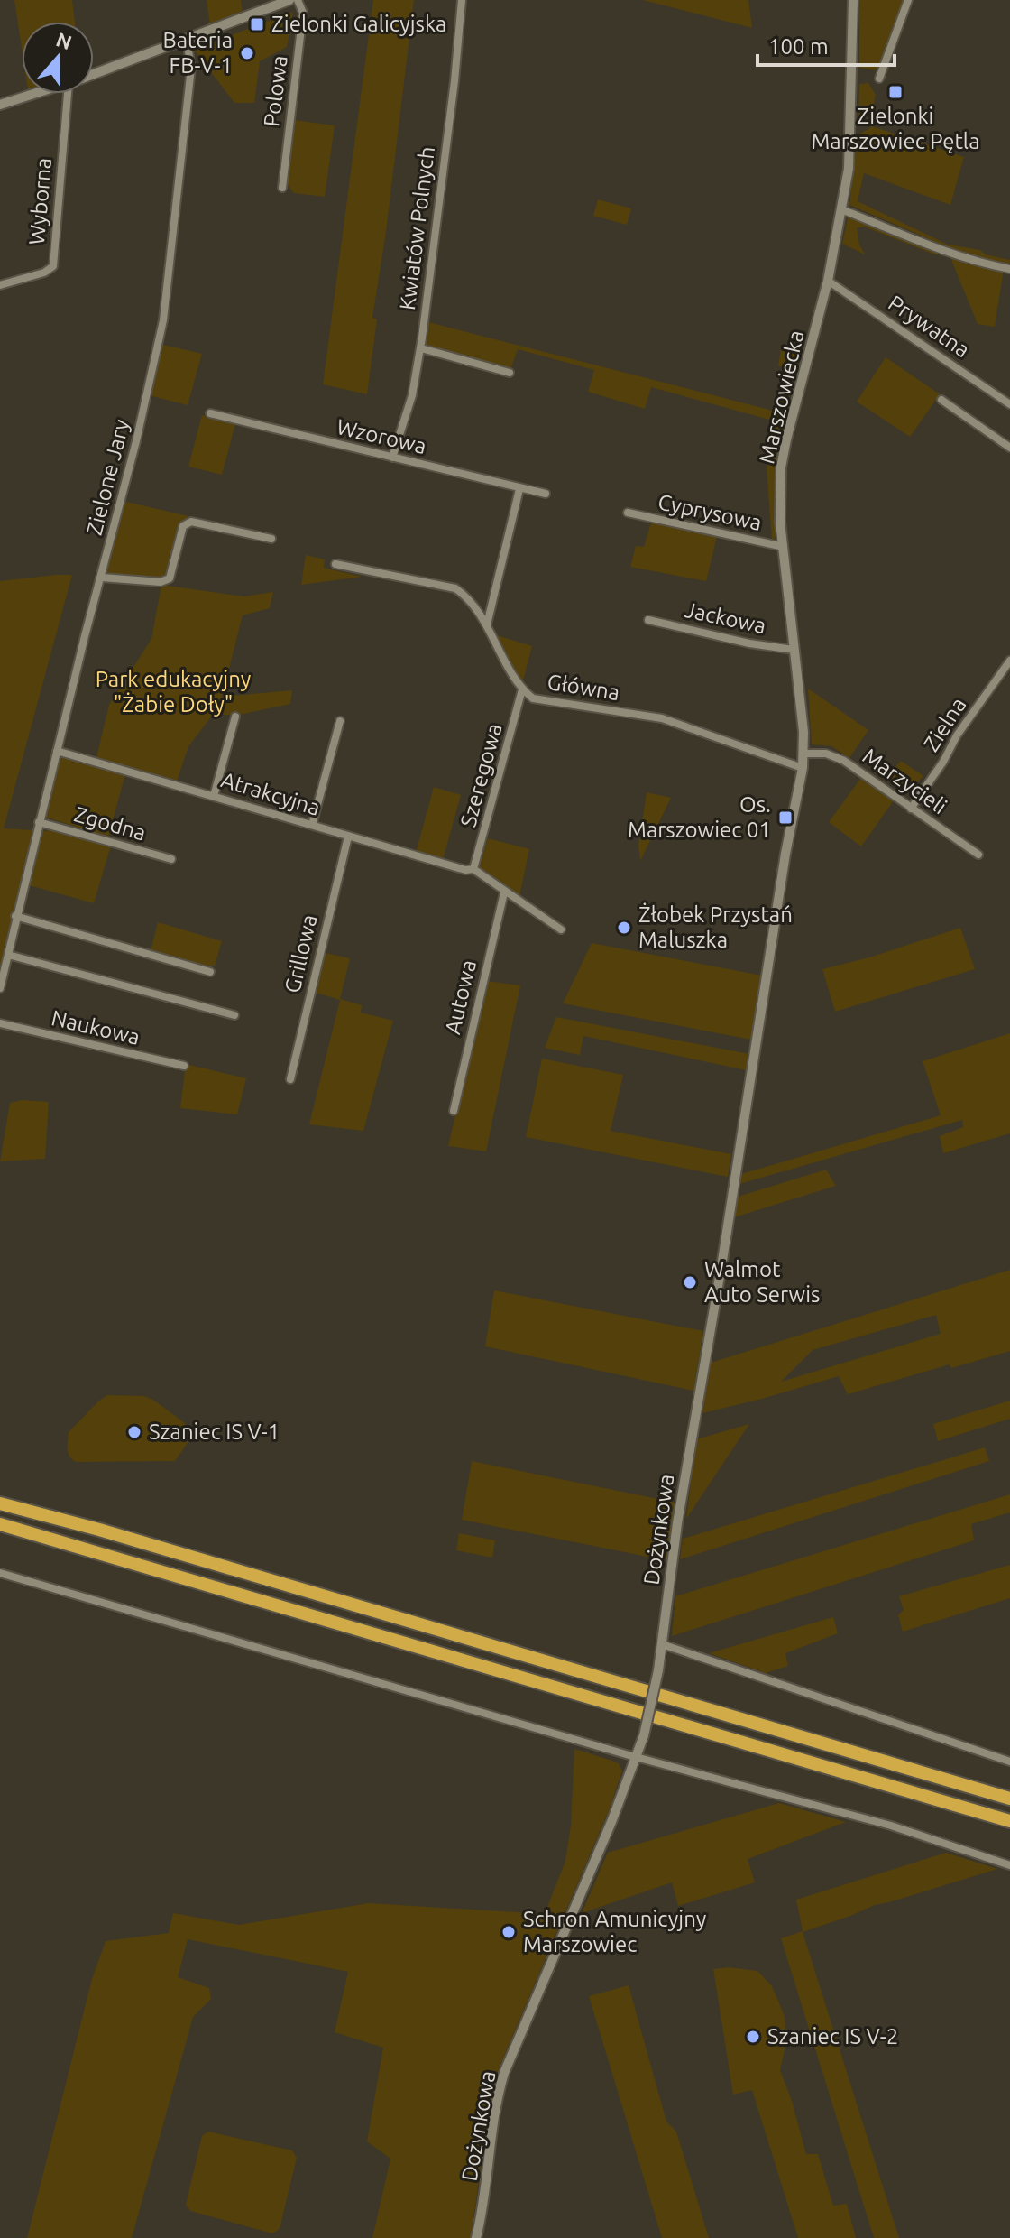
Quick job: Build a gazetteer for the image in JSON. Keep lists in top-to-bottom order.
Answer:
{
  "streets": {
    "street": [
      "Polowa",
      "Wyborna",
      "Kwiatów Polnych",
      "Prywatna",
      "Marszowiecka",
      "Wzorowa",
      "Zielone Jary",
      "Cyprysowa",
      "Jackowa",
      "Główna",
      "Zielna",
      "Szeregowa",
      "Marzycieli",
      "Atrakcyjna",
      "Zgodna",
      "Grillowa",
      "Autowa",
      "Naukowa",
      "Dożynkowa"
    ]
  },
  "crossings": [
    ["Kwiatów Polnych", "Wzorowa"],
    ["Prywatna", "Marszowiecka"],
    ["Marszowiecka", "Cyprysowa"],
    ["Marszowiecka", "Jackowa"],
    ["Marszowiecka", "Główna"],
    ["Marszowiecka", "Marzycieli"],
    ["Marszowiecka", "Dożynkowa"],
    ["Zielone Jary", "Atrakcyjna"],
    ["Zielone Jary", "Zgodna"],
    ["Główna", "Szeregowa"],
    ["Zielna", "Marzycieli"],
    ["Szeregowa", "Atrakcyjna"],
    ["Atrakcyjna", "Grillowa"]
  ],
  "parks": ["Park edukacyjny \"Żabie Doły\""],
  "places": {
    "transit": ["Zielonki Galicyjska", "Zielonki Marszowiec Pętla", "Os. Marszowiec 01"],
    "other": [
      "Bateria FB-V-1",
      "Żłobek Przystań Maluszka",
      "Walmot Auto Serwis",
      "Szaniec IS V-1",
      "Schron Amunicyjny Marszowiec",
      "Szaniec IS V-2"
    ]
  },
  "scale_bar": "100 m",
  "north": "top"
}
